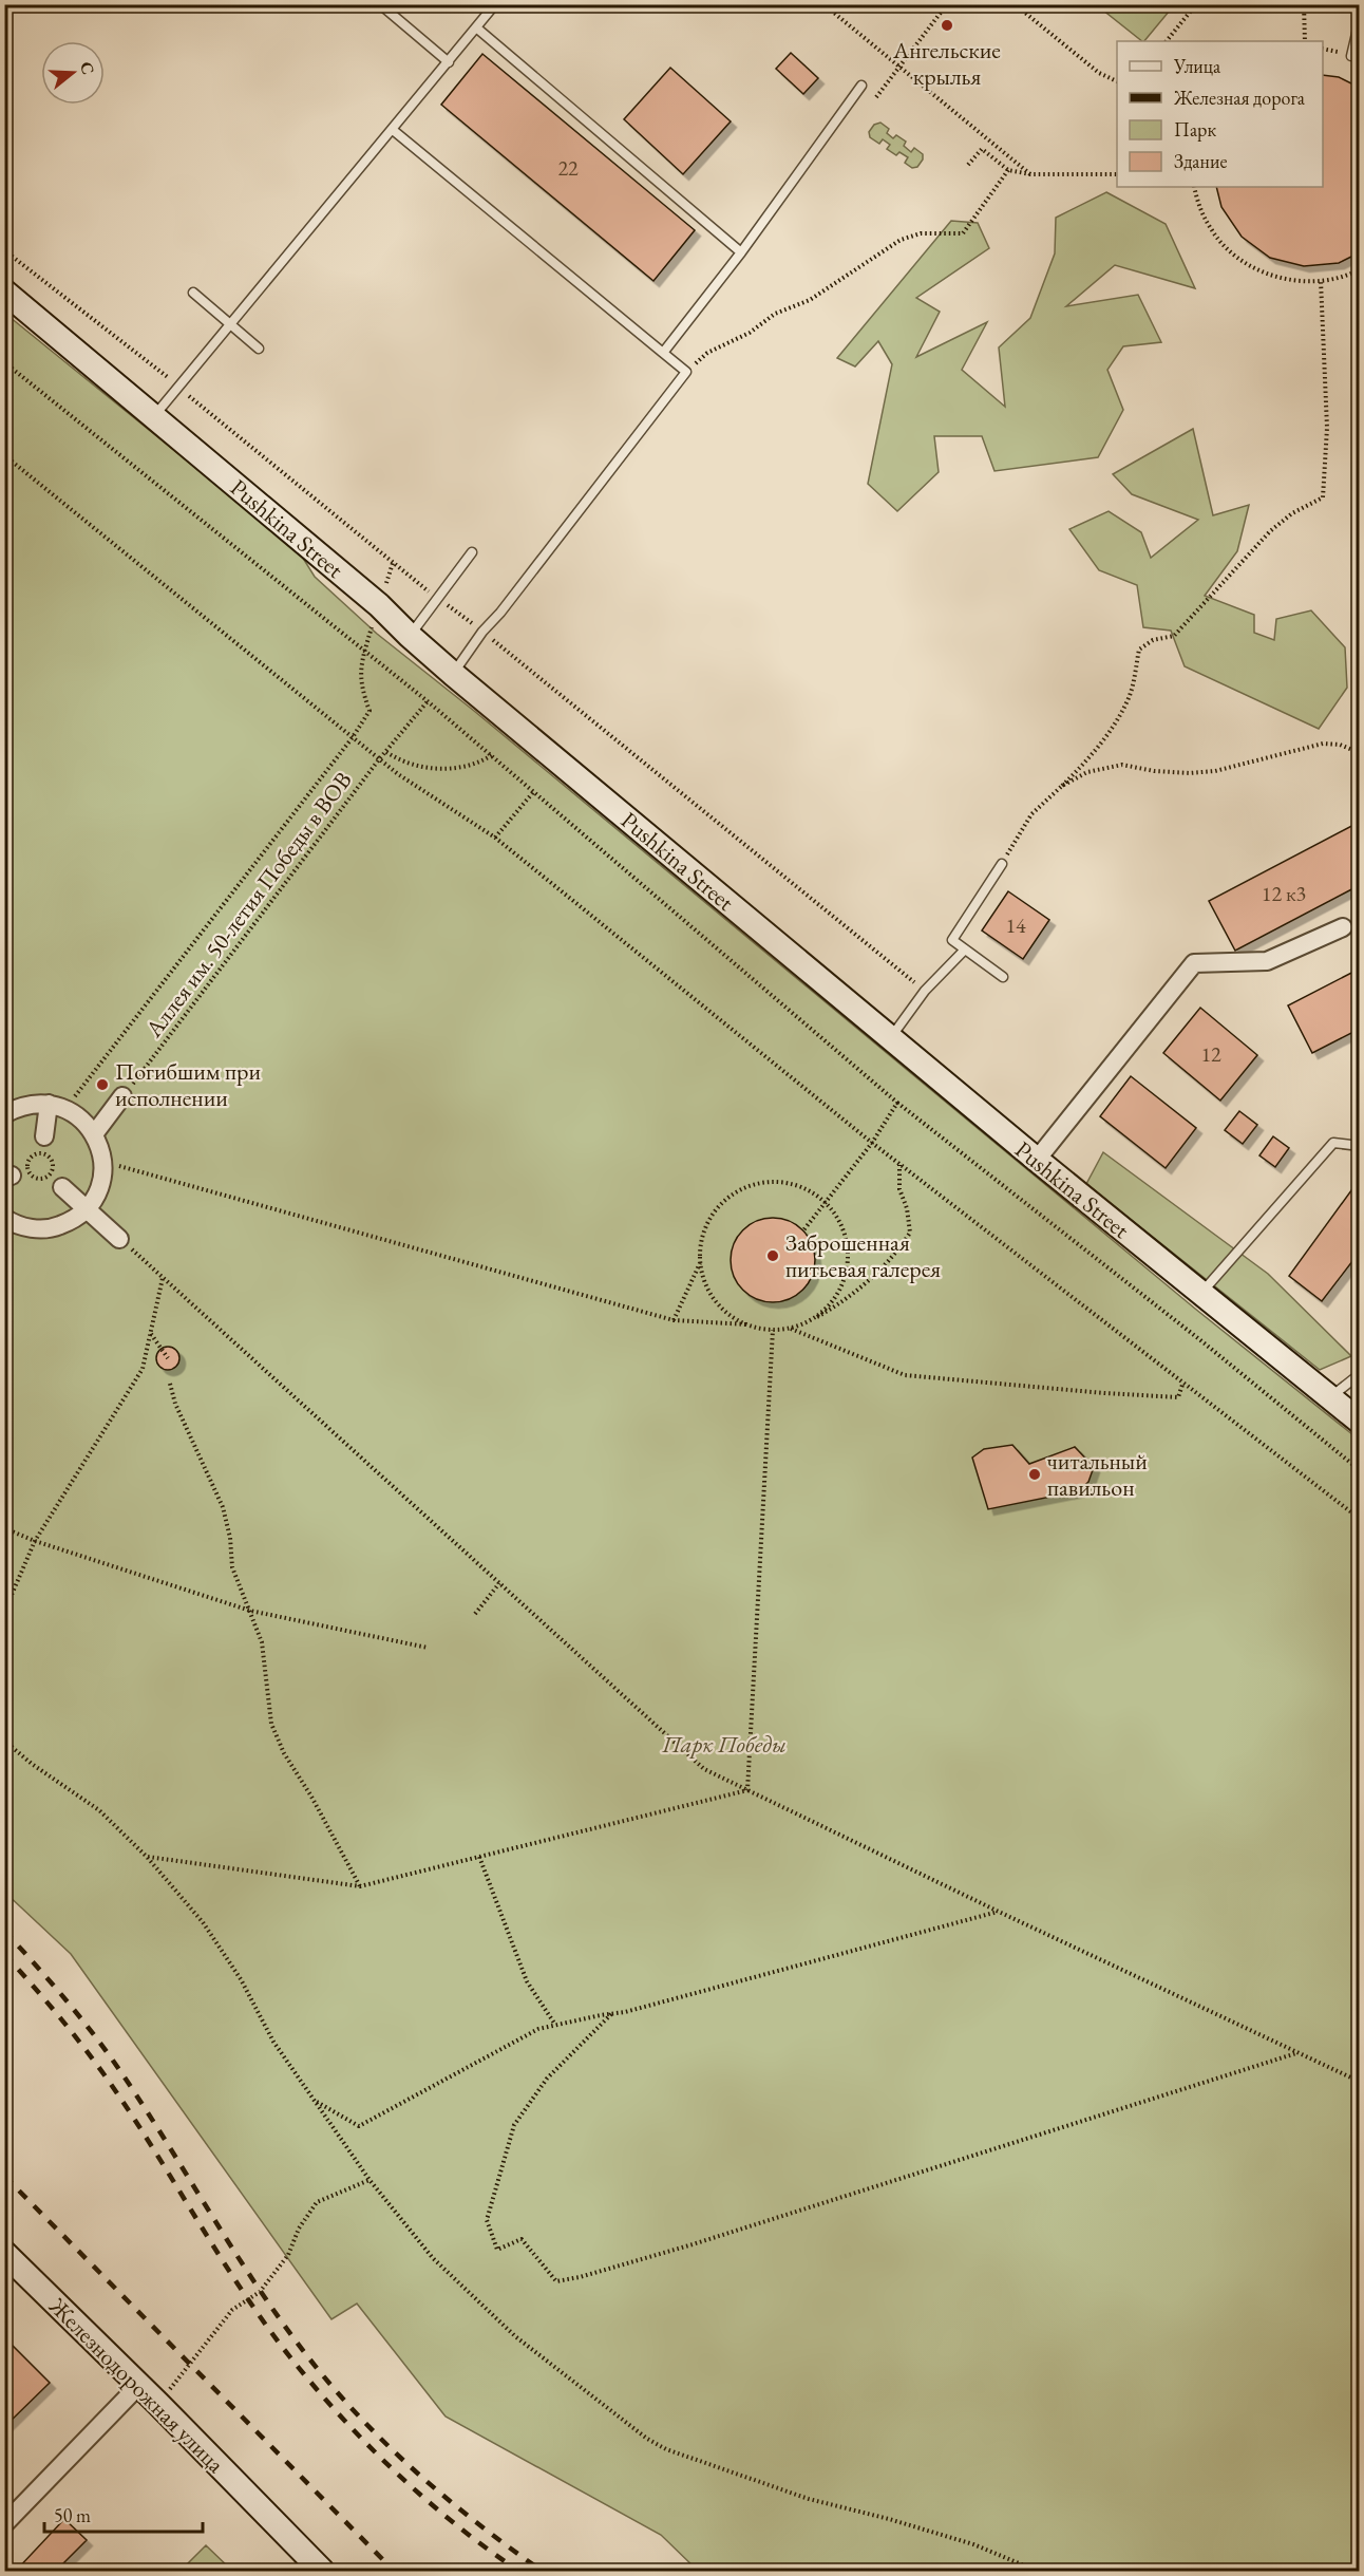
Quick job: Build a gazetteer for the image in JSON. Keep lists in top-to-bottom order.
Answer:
{
  "streets": {
    "street": ["Pushkina Street", "Железнодорожная улица"],
    "path": ["Аллея им. 50-летия Победы в ВОВ"]
  },
  "parks": ["Парк Победы"],
  "places": [
    "Ангельские крылья",
    "Погибшим при исполнении",
    "Заброшенная питьевая галерея",
    "читальный павильон"
  ],
  "house_numbers": [
    "22",
    "12 к3",
    "14",
    "12"
  ],
  "legend": [
    "Улица",
    "Железная дорога",
    "Парк",
    "Здание"
  ],
  "scale_bar": "50 m",
  "north": "right"
}
